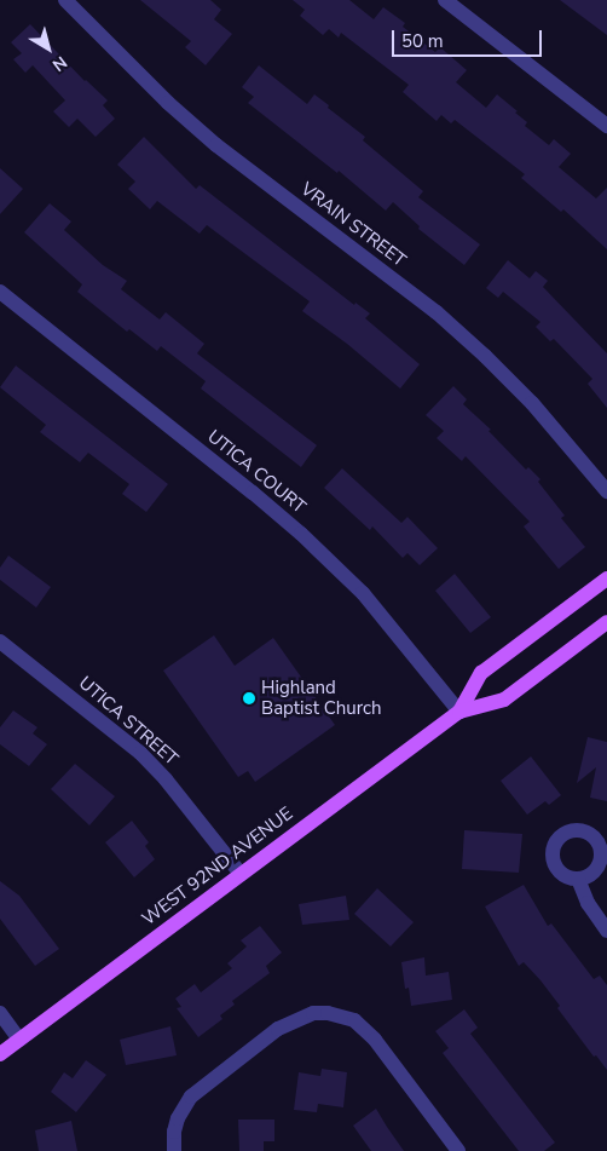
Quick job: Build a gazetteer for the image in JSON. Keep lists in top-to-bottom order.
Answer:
{
  "streets": {
    "main road": ["WEST 92ND AVENUE"],
    "street": ["VRAIN STREET", "UTICA COURT", "UTICA STREET"]
  },
  "crossings": [
    ["UTICA COURT", "WEST 92ND AVENUE"],
    ["UTICA STREET", "WEST 92ND AVENUE"]
  ],
  "places": ["Highland Baptist Church"],
  "scale_bar": "50 m",
  "north": "bottom right"
}
